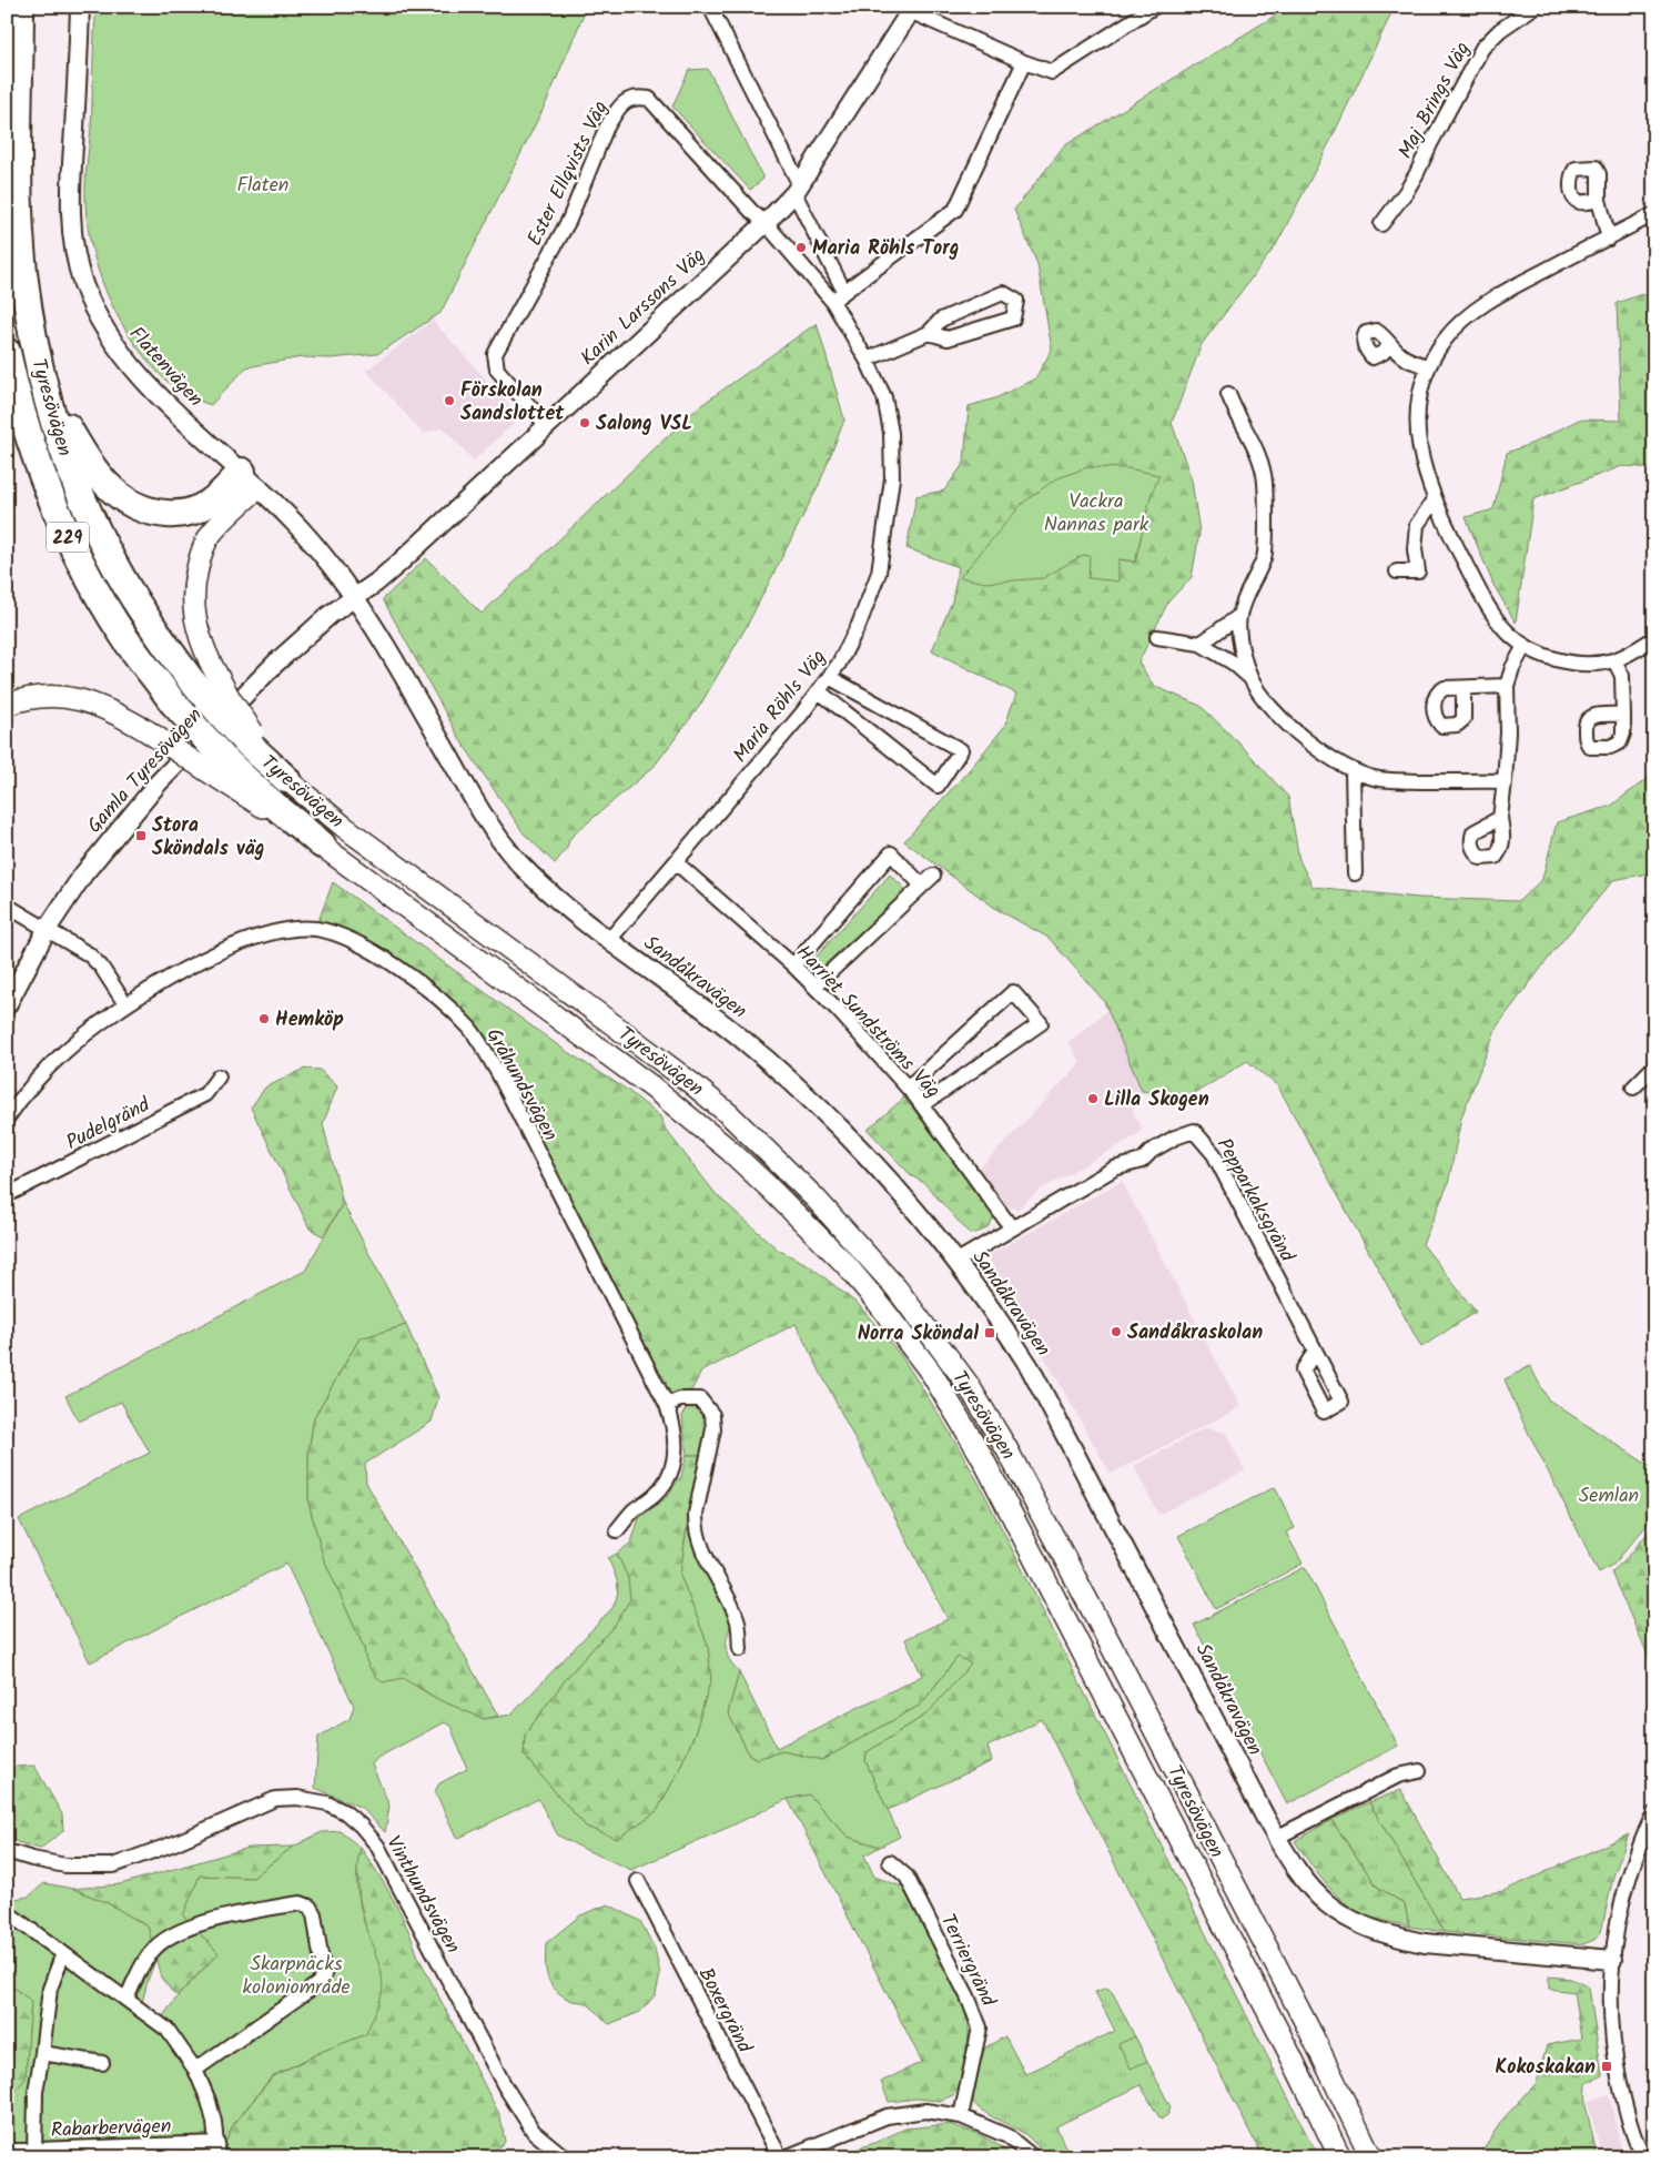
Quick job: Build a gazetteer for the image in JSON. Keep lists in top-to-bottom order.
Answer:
{
  "streets": {
    "highway": ["Tyresövägen", "229"],
    "street": [
      "Maj Brings Väg",
      "Ester Ellqvists Väg",
      "Karin Larssons Väg",
      "Flatenvägen",
      "Maria Röhls Väg",
      "Gamla Tyresövägen",
      "Sandåkravägen",
      "Harriet Sundströms Väg",
      "Gråhundsvägen",
      "Pudelgränd",
      "Pepparkaksgränd",
      "Vinthundsvägen",
      "Terriergränd",
      "Boxergränd",
      "Rabarbervägen"
    ]
  },
  "crossings": [
    ["Ester Ellqvists Väg", "Karin Larssons Väg"],
    ["Karin Larssons Väg", "Flatenvägen"],
    ["Karin Larssons Väg", "Gamla Tyresövägen"],
    ["Karin Larssons Väg", "Sandåkravägen"],
    ["Flatenvägen", "Gamla Tyresövägen"],
    ["Flatenvägen", "Sandåkravägen"],
    ["Maria Röhls Väg", "Sandåkravägen"],
    ["Maria Röhls Väg", "Harriet Sundströms Väg"],
    ["Gamla Tyresövägen", "Sandåkravägen"],
    ["Sandåkravägen", "Pepparkaksgränd"],
    ["Harriet Sundströms Väg", "Pepparkaksgränd"]
  ],
  "parks": [
    "Flaten",
    "Vackra Nannas park",
    "Semlan",
    "Skarpnäcks koloniområde"
  ],
  "places": {
    "other": [
      "Maria Röhls Torg",
      "Förskolan Sandslottet",
      "Salong VSL",
      "Hemköp",
      "Lilla Skogen",
      "Sandåkraskolan"
    ],
    "transit": ["Stora Sköndals väg", "Norra Sköndal", "Kokoskakan"]
  }
}
